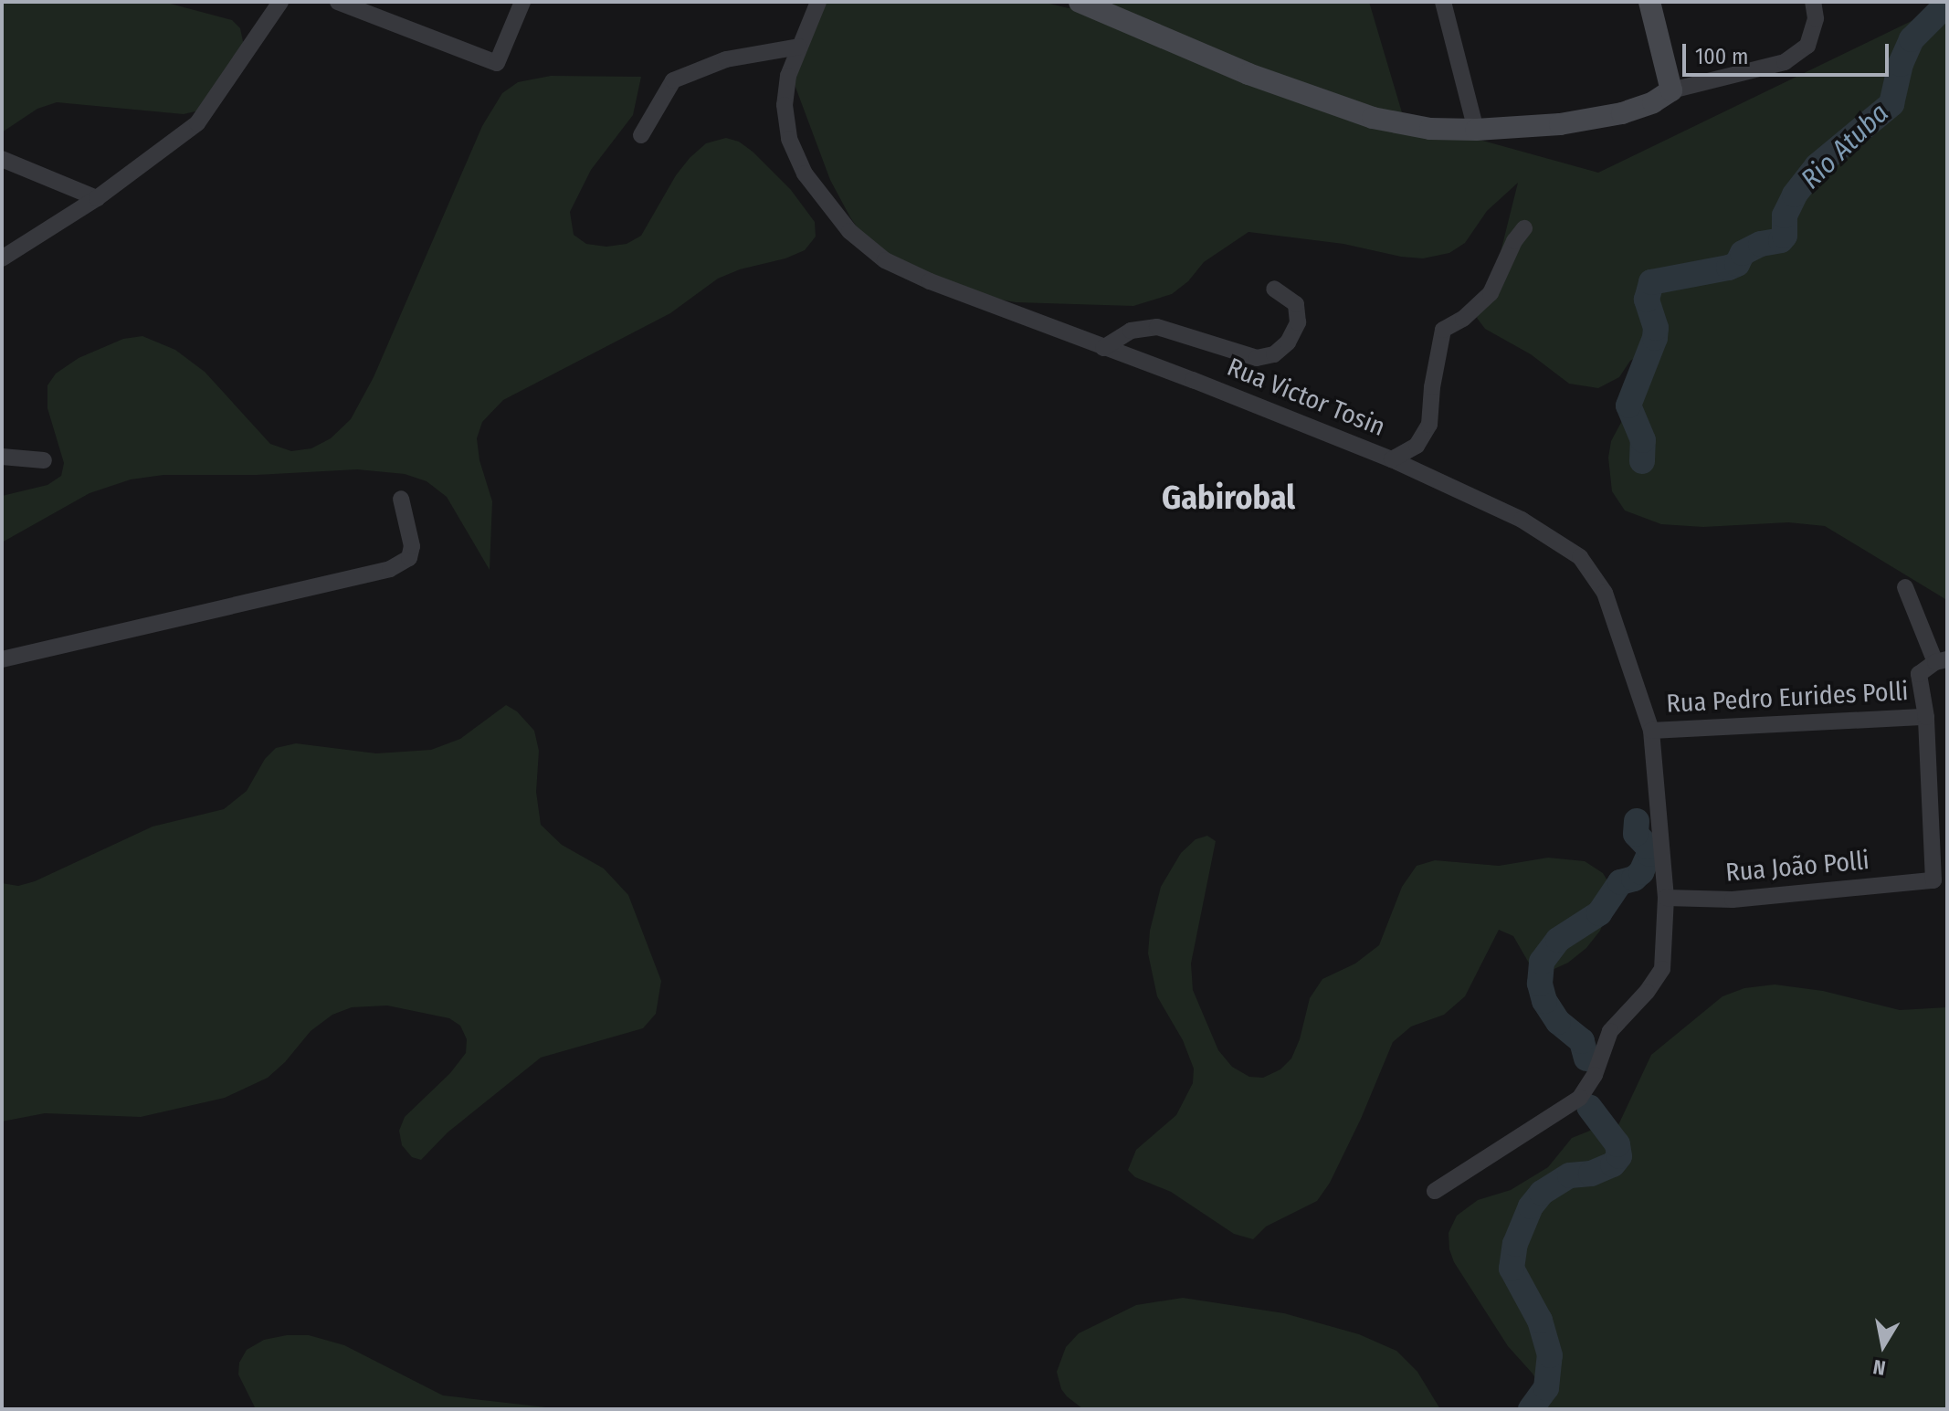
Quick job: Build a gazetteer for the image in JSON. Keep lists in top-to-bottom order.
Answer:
{
  "streets": {
    "street": ["Rua Victor Tosin", "Rua Pedro Eurides Polli", "Rua João Polli"]
  },
  "crossings": [
    ["Rua Victor Tosin", "Rua Pedro Eurides Polli"],
    ["Rua Victor Tosin", "Rua João Polli"],
    ["Rua Pedro Eurides Polli", "Rua João Polli"]
  ],
  "districts": ["Gabirobal"],
  "water": ["Rio Atuba"],
  "scale_bar": "100 m",
  "north": "bottom"
}
